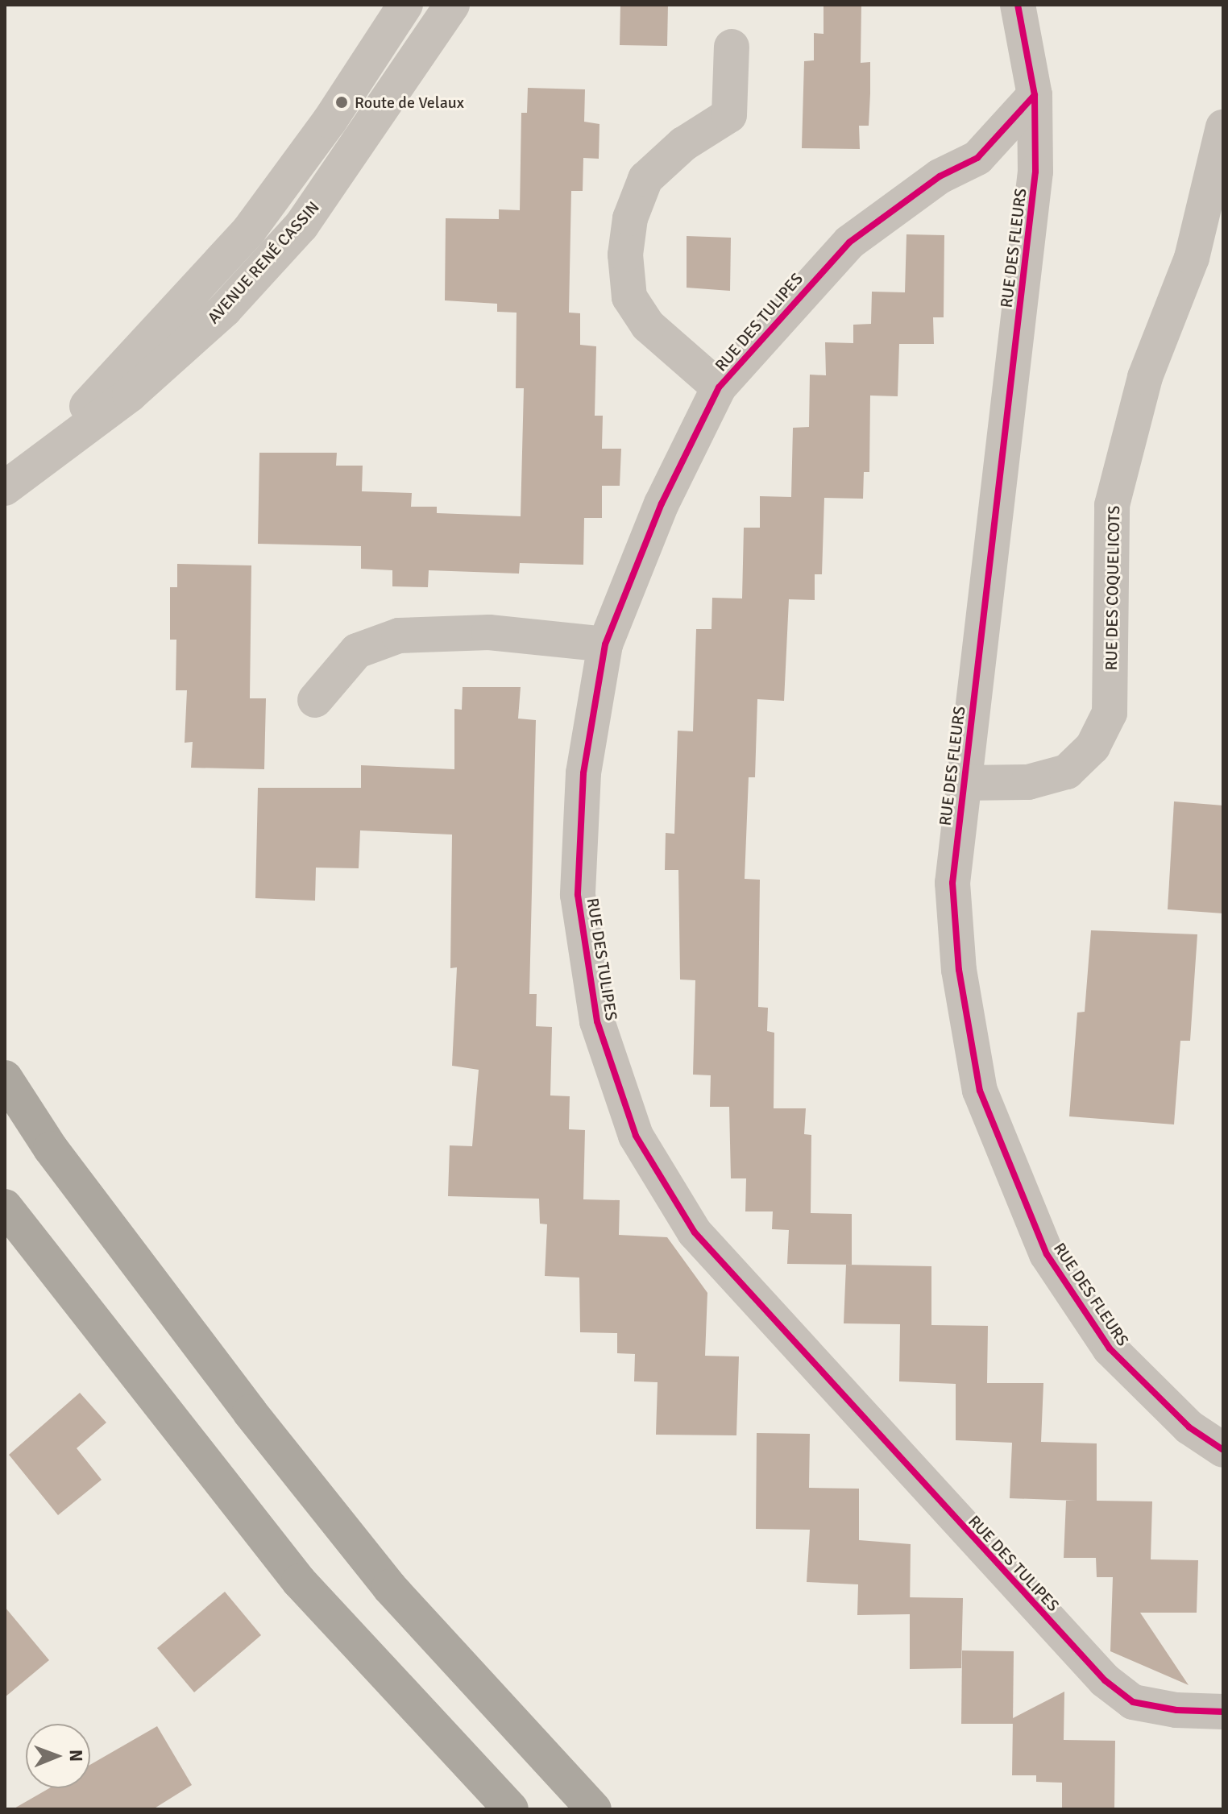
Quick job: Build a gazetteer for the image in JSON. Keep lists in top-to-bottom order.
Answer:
{
  "streets": {
    "street": [
      "RUE DES FLEURS",
      "AVENUE RENÉ CASSIN",
      "RUE DES TULIPES",
      "RUE DES COQUELICOTS"
    ]
  },
  "crossings": [
    ["RUE DES FLEURS", "RUE DES COQUELICOTS"]
  ],
  "places": ["Route de Velaux"],
  "north": "right"
}
